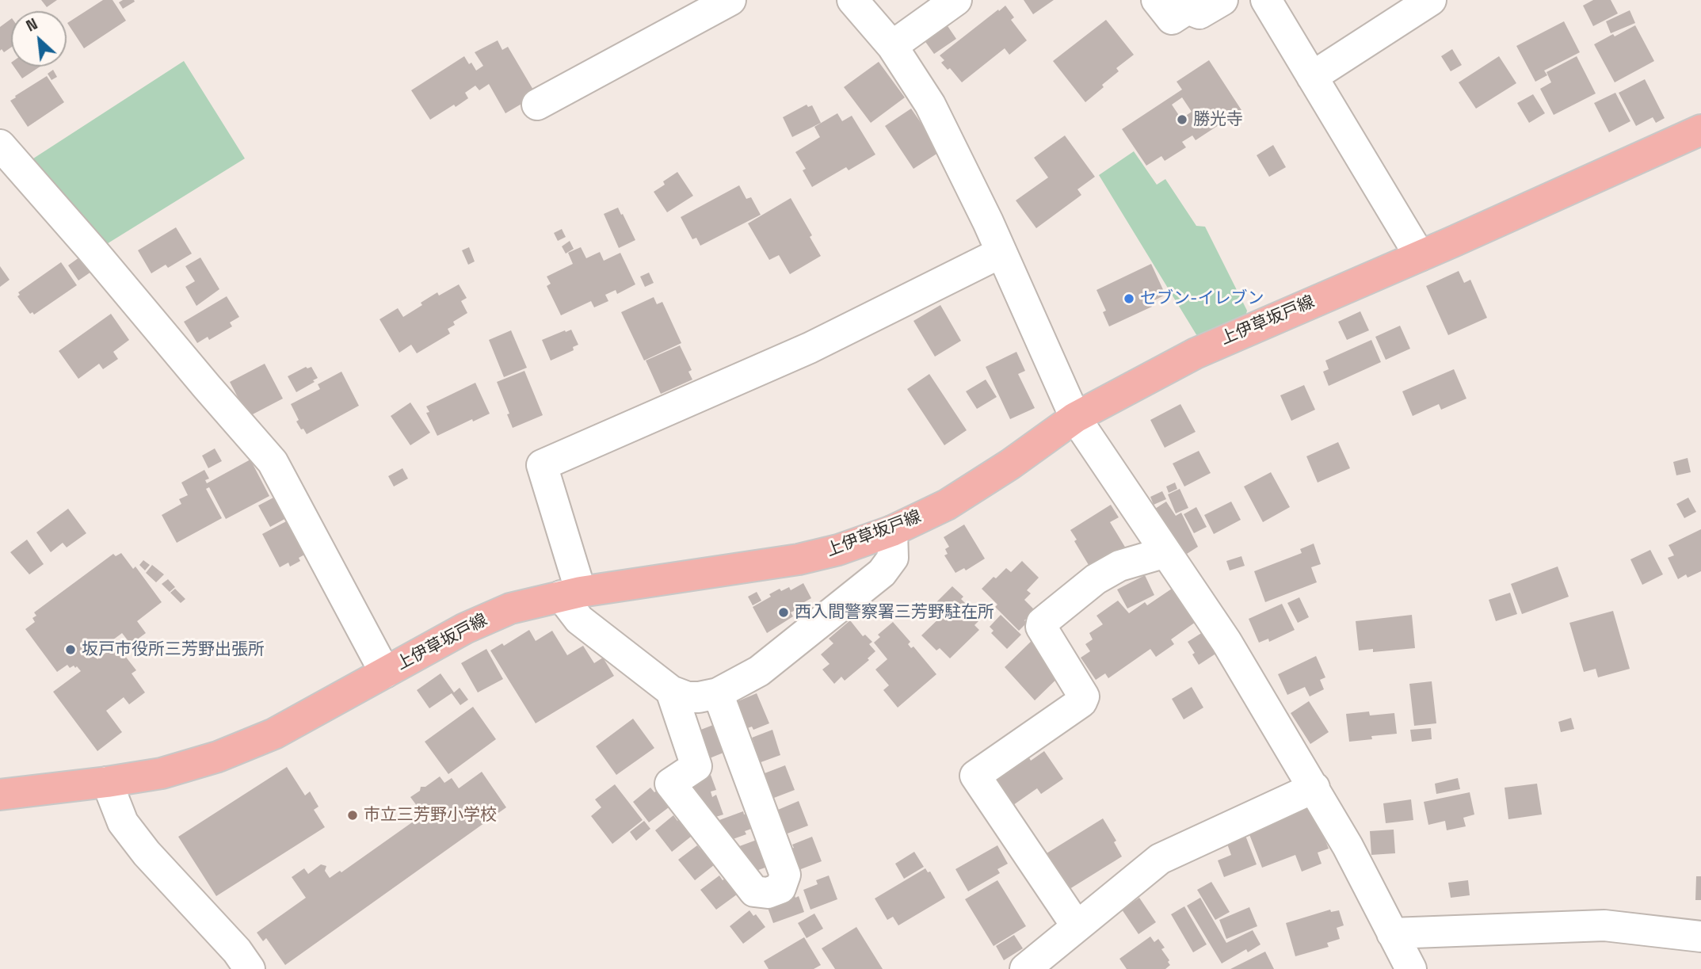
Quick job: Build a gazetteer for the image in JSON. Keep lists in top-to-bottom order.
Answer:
{
  "streets": {
    "main road": ["上伊草坂戸線"]
  },
  "places": [
    "勝光寺",
    "セブン-イレブン",
    "西入間警察署三芳野駐在所",
    "坂戸市役所三芳野出張所",
    "市立三芳野小学校"
  ],
  "north": "top left"
}
